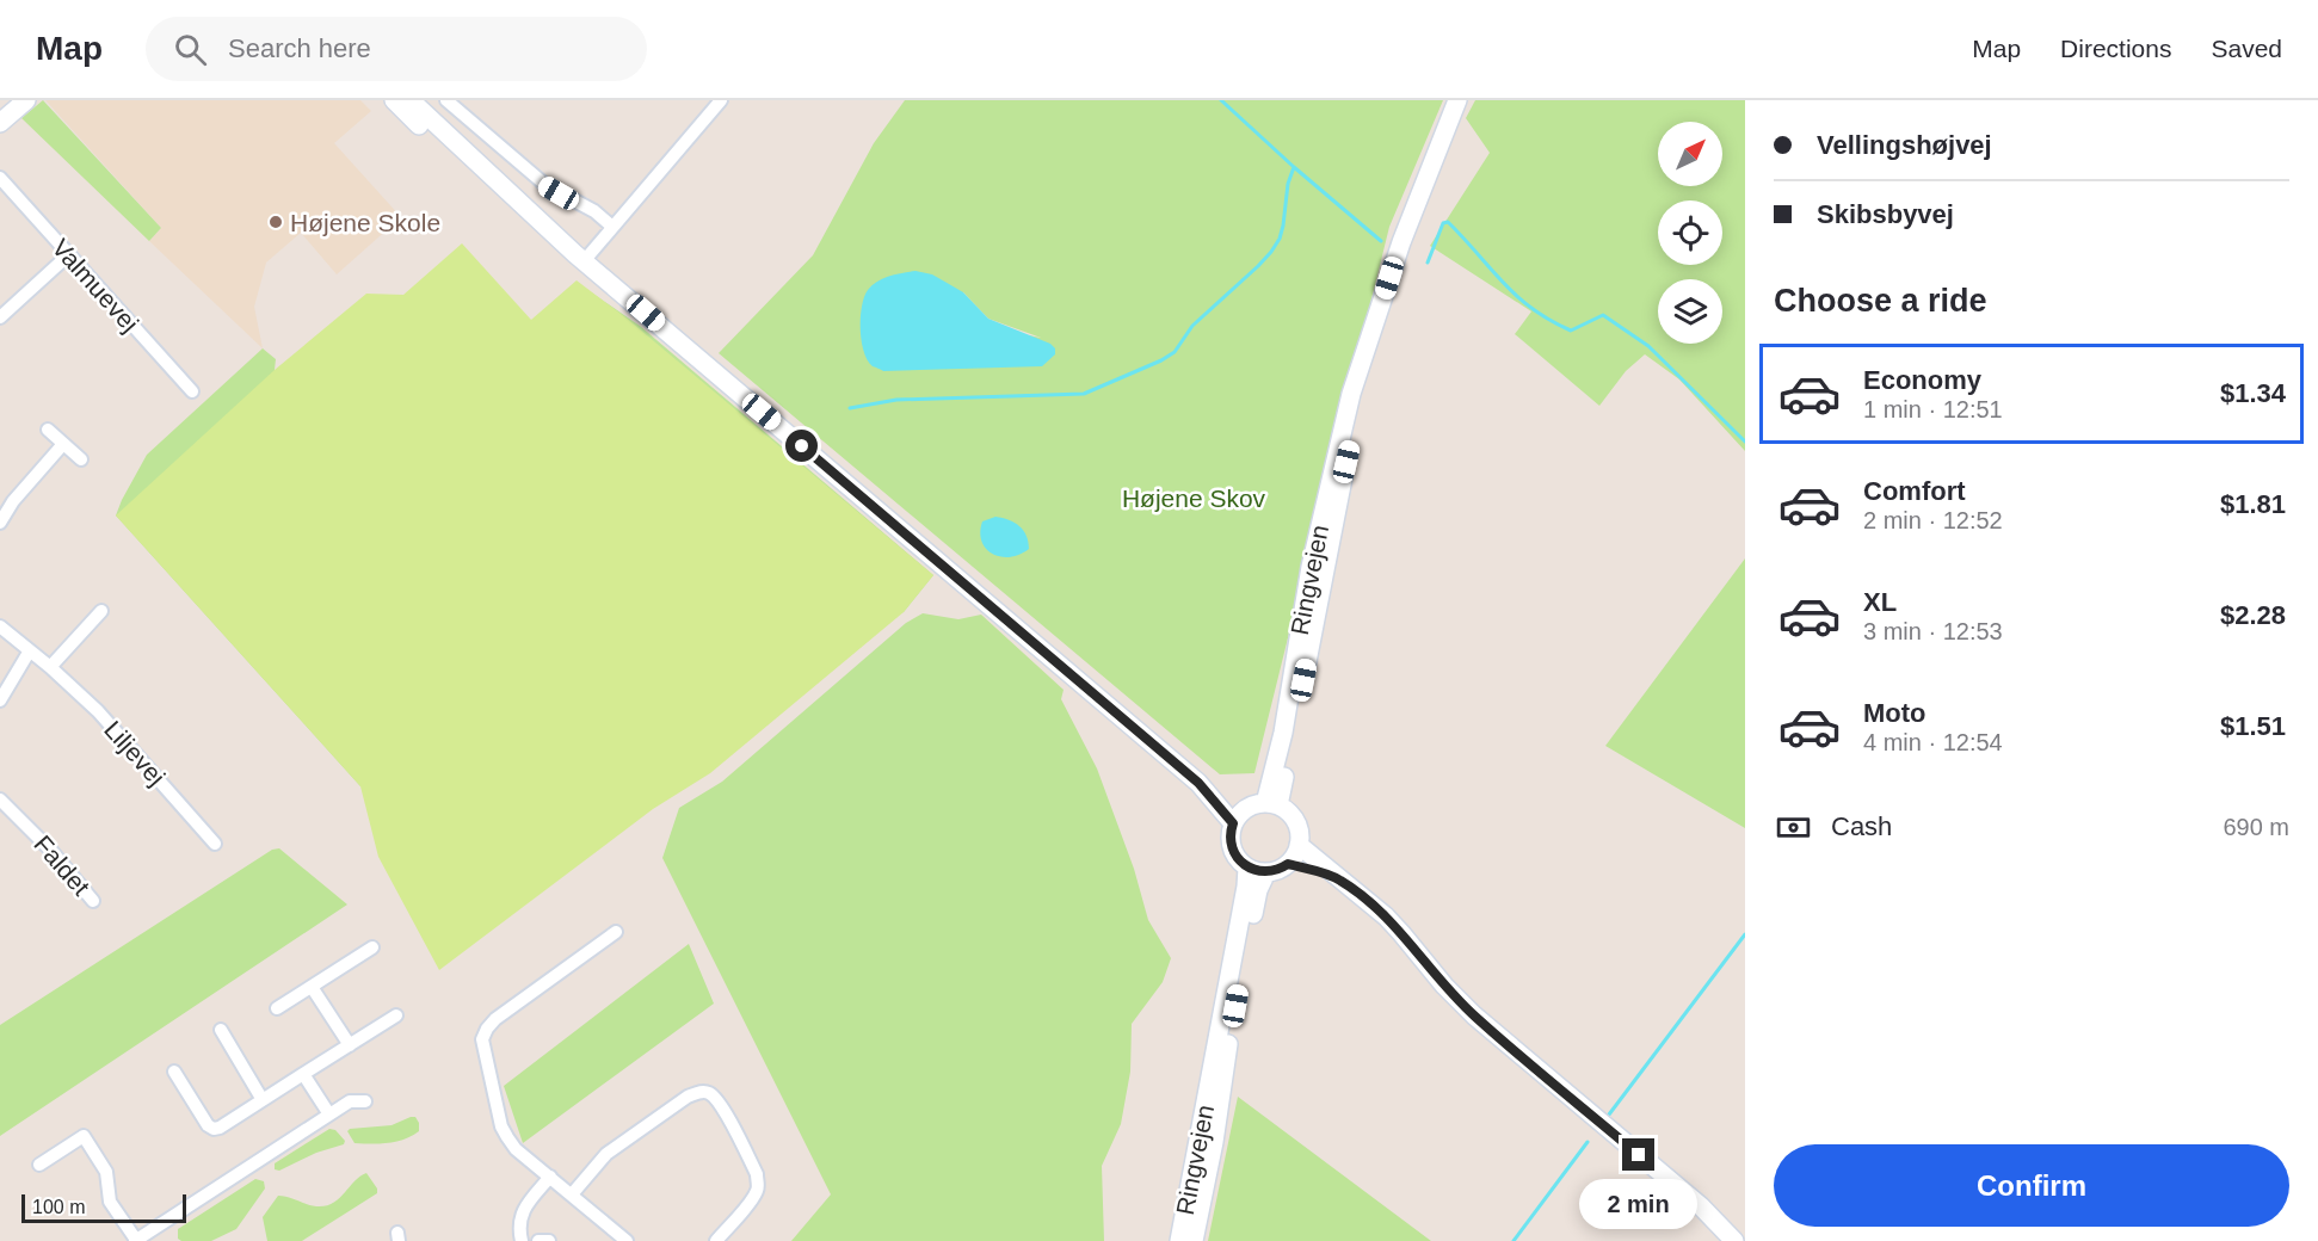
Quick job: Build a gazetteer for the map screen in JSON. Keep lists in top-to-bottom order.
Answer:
{
  "streets": {
    "street": [
      "Valmuevej",
      "Ringvejen",
      "Liljevej",
      "Faldet"
    ]
  },
  "parks": ["Højene Skov"],
  "places": ["Højene Skole"],
  "scale_bar": "100 m",
  "north": "top right",
  "page": {
    "header": "Map",
    "search": "Search here",
    "nav": ["Map", "Directions", "Saved"],
    "banner": ["Vellingshøjvej", "Skibsbyvej"],
    "heading": "Choose a ride",
    "list": [
      {
        "name": "Economy",
        "note": "1 min · 12:51",
        "value": "$1.34"
      },
      {
        "name": "Comfort",
        "note": "2 min · 12:52",
        "value": "$1.81"
      },
      {
        "name": "XL",
        "note": "3 min · 12:53",
        "value": "$2.28"
      },
      {
        "name": "Moto",
        "note": "4 min · 12:54",
        "value": "$1.51"
      }
    ],
    "pay": ["Cash", "690 m"],
    "buttons": "Confirm",
    "bubble": "2 min",
    "scale": "100 m"
  }
}
